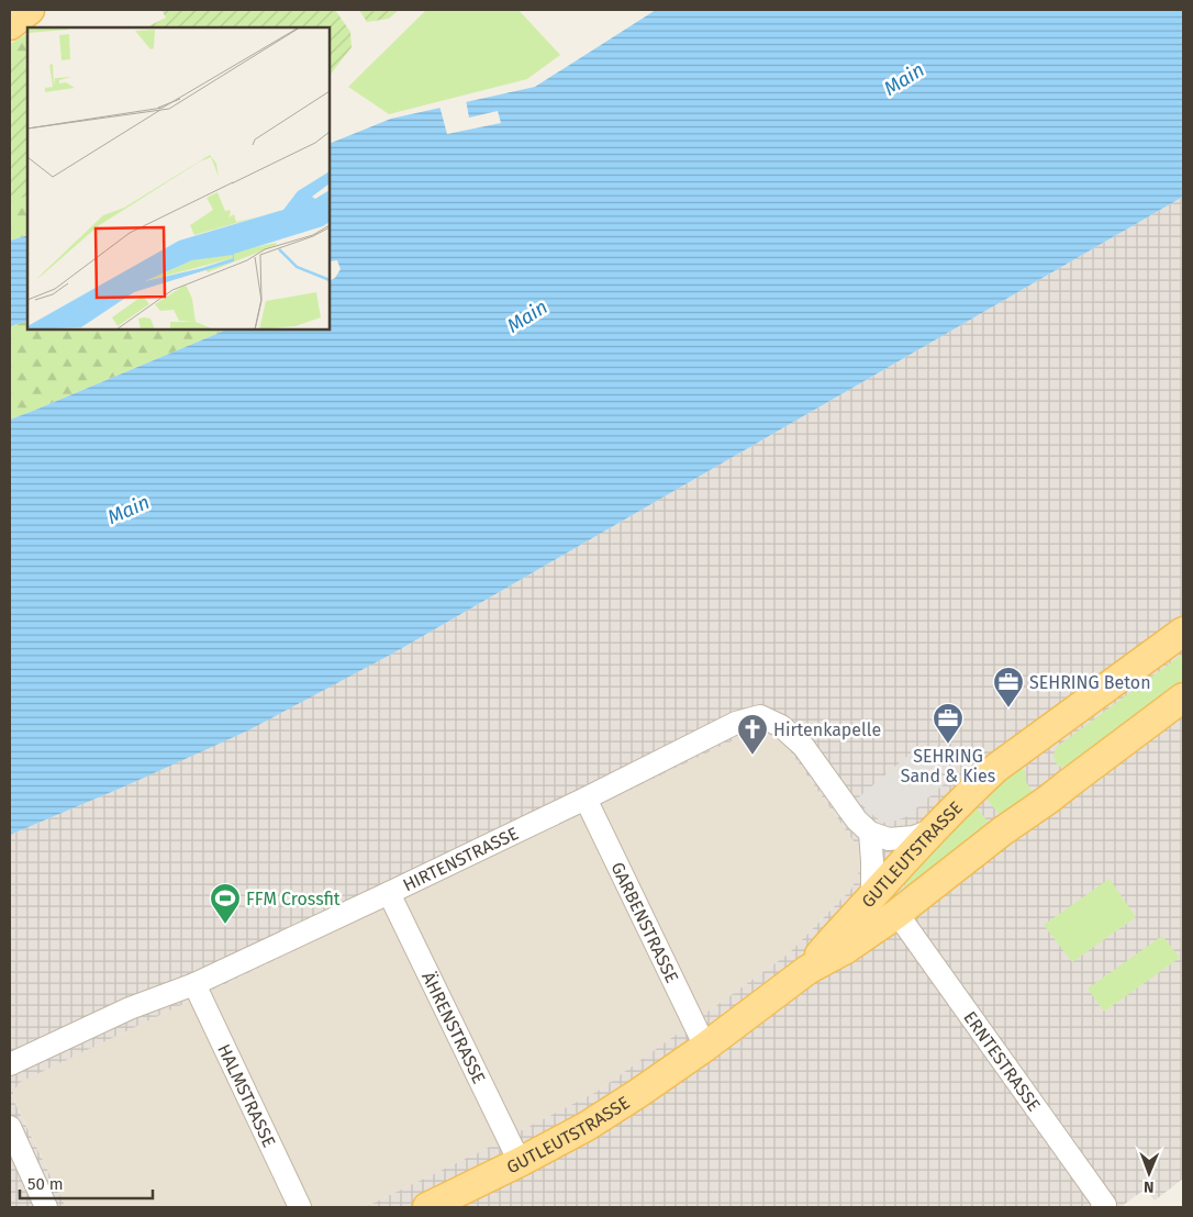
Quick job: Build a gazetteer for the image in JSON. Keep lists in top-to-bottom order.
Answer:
{
  "streets": {
    "main road": ["GUTLEUTSTRASSE"],
    "street": [
      "HIRTENSTRASSE",
      "GARBENSTRASSE",
      "ÄHRENSTRASSE",
      "ERNTESTRASSE",
      "HALMSTRASSE"
    ]
  },
  "crossings": [
    ["GUTLEUTSTRASSE", "GARBENSTRASSE"],
    ["GUTLEUTSTRASSE", "ÄHRENSTRASSE"],
    ["GUTLEUTSTRASSE", "ERNTESTRASSE"],
    ["HIRTENSTRASSE", "GARBENSTRASSE"],
    ["HIRTENSTRASSE", "ÄHRENSTRASSE"],
    ["HIRTENSTRASSE", "HALMSTRASSE"]
  ],
  "water": ["Main"],
  "places": {
    "office": ["SEHRING Beton", "SEHRING Sand & Kies"],
    "church": ["Hirtenkapelle"],
    "sports": ["FFM Crossfit"]
  },
  "scale_bar": "50 m",
  "north": "bottom"
}
